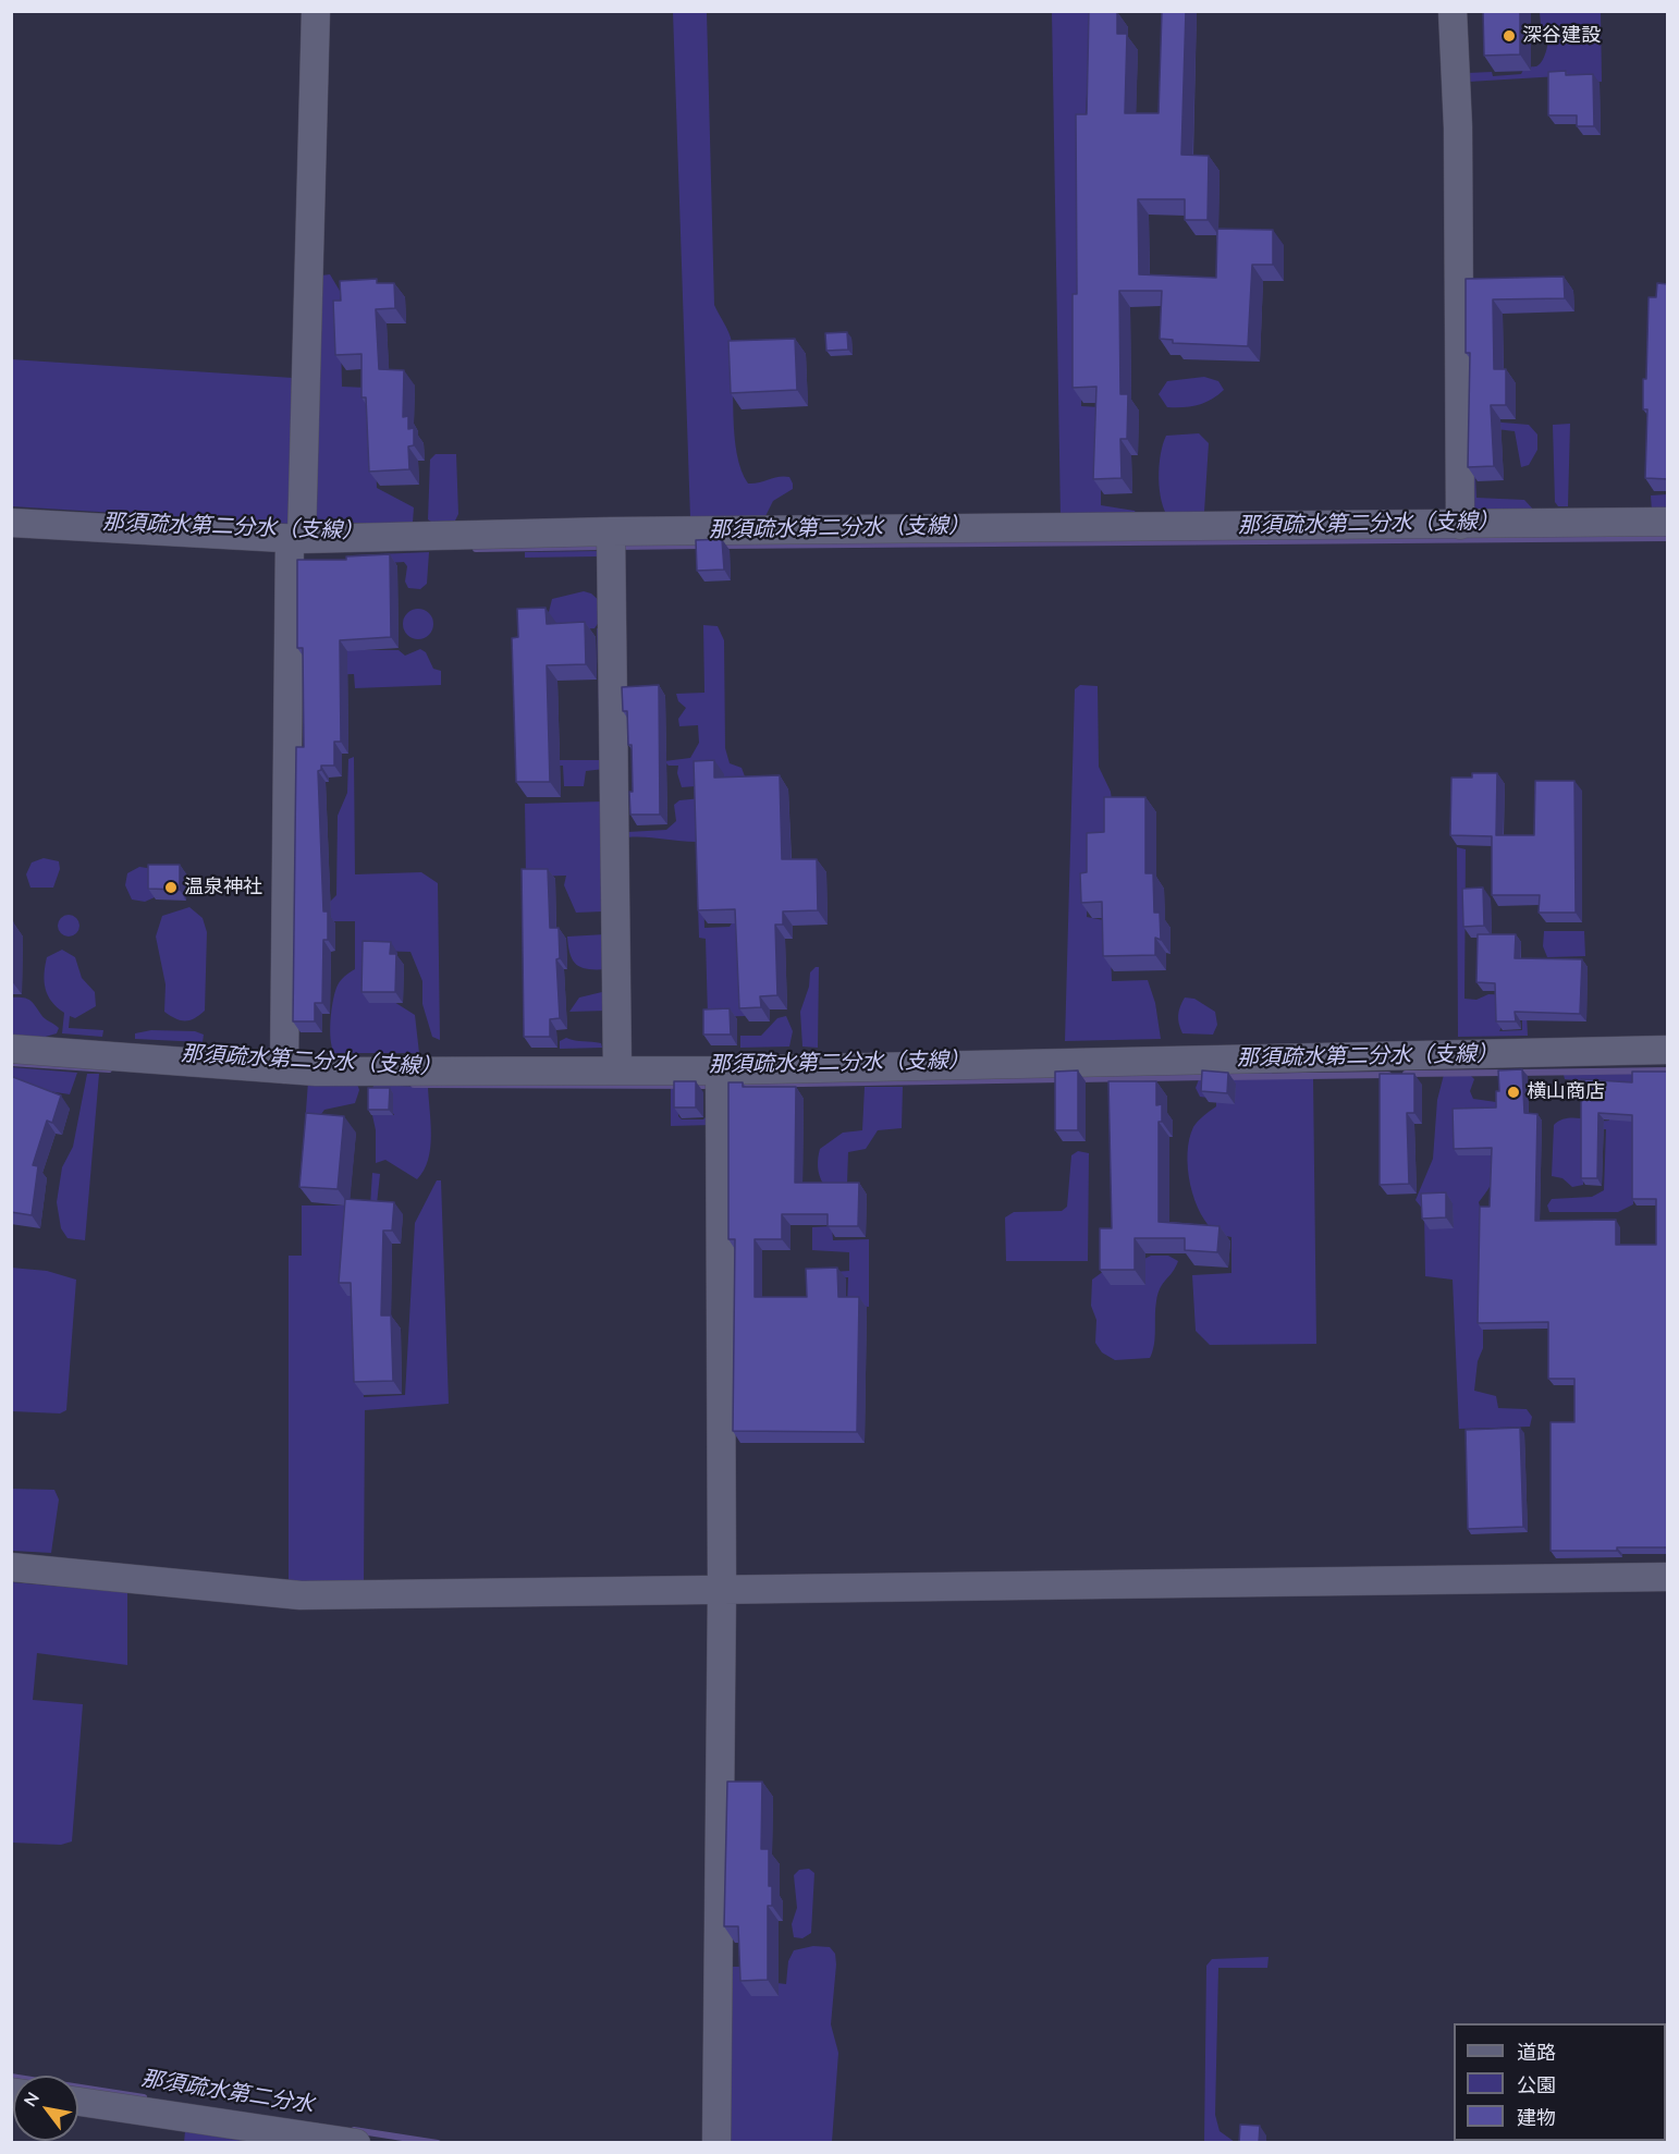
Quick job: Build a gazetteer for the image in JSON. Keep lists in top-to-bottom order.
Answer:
{
  "water": ["那須疏水第二分水（支線）", "那須疏水第二分水"],
  "places": ["深谷建設", "温泉神社", "横山商店"],
  "legend": ["道路", "公園", "建物"],
  "north": "top left"
}
